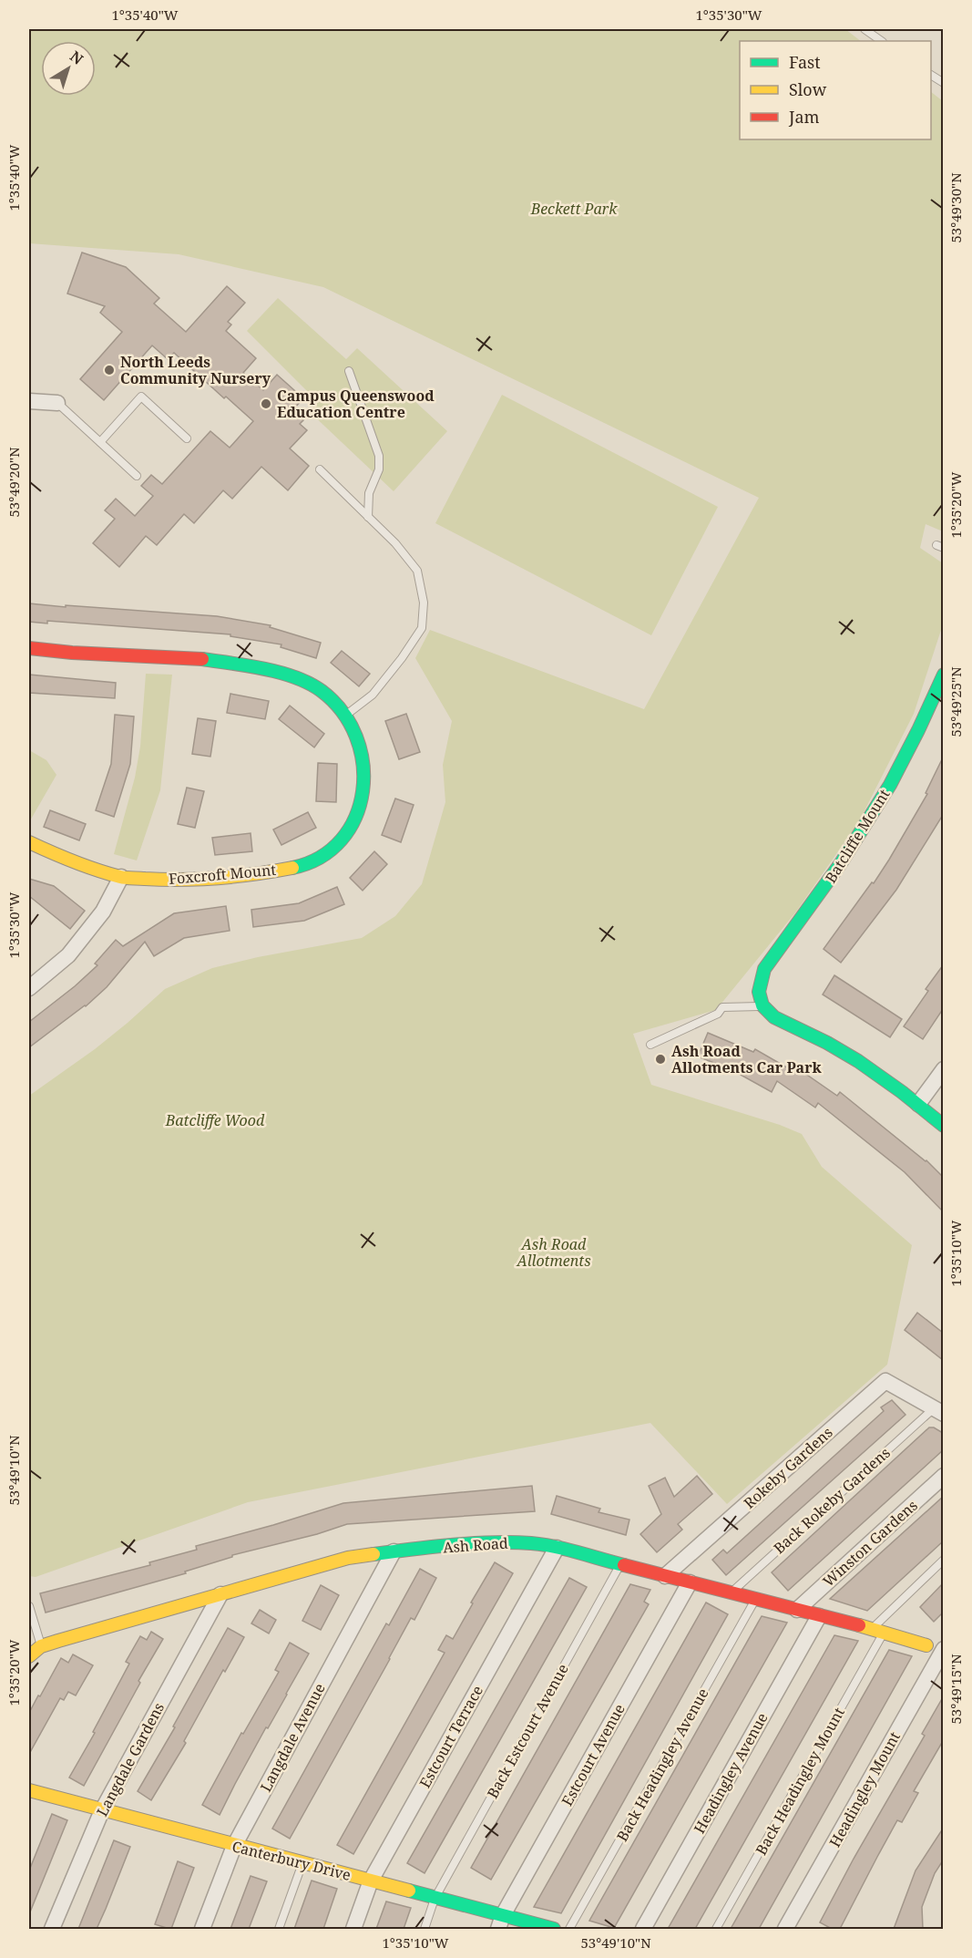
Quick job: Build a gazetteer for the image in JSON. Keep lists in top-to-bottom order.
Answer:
{
  "streets": {
    "street": [
      "Batcliffe Mount",
      "Foxcroft Mount",
      "Rokeby Gardens",
      "Winston Gardens",
      "Ash Road",
      "Estcourt Terrace",
      "Langdale Avenue",
      "Estcourt Avenue",
      "Langdale Gardens",
      "Headingley Avenue",
      "Headingley Mount",
      "Canterbury Drive"
    ],
    "lane": [
      "Back Rokeby Gardens",
      "Back Estcourt Avenue",
      "Back Headingley Avenue",
      "Back Headingley Mount"
    ]
  },
  "crossings": [
    ["Rokeby Gardens", "Back Rokeby Gardens"],
    ["Rokeby Gardens", "Ash Road"],
    ["Back Rokeby Gardens", "Ash Road"],
    ["Winston Gardens", "Ash Road"],
    ["Ash Road", "Back Estcourt Avenue"],
    ["Ash Road", "Estcourt Terrace"],
    ["Ash Road", "Langdale Avenue"],
    ["Ash Road", "Estcourt Avenue"],
    ["Ash Road", "Langdale Gardens"],
    ["Ash Road", "Back Headingley Avenue"],
    ["Ash Road", "Headingley Avenue"],
    ["Ash Road", "Back Headingley Mount"],
    ["Back Estcourt Avenue", "Canterbury Drive"],
    ["Estcourt Terrace", "Canterbury Drive"],
    ["Langdale Avenue", "Canterbury Drive"],
    ["Estcourt Avenue", "Canterbury Drive"],
    ["Langdale Gardens", "Canterbury Drive"]
  ],
  "parks": ["Beckett Park", "Batcliffe Wood", "Ash Road Allotments"],
  "places": ["North Leeds Community Nursery", "Campus Queenswood Education Centre", "Ash Road Allotments Car Park"],
  "legend": ["Fast", "Slow", "Jam"],
  "north": "top right",
  "coordinates": [
    "1°35'40\"W",
    "1°35'30\"W",
    "53°49'30\"N",
    "53°49'20\"N",
    "1°35'20\"W",
    "53°49'25\"N",
    "1°35'10\"W",
    "53°49'10\"N",
    "53°49'15\"N"
  ]
}
